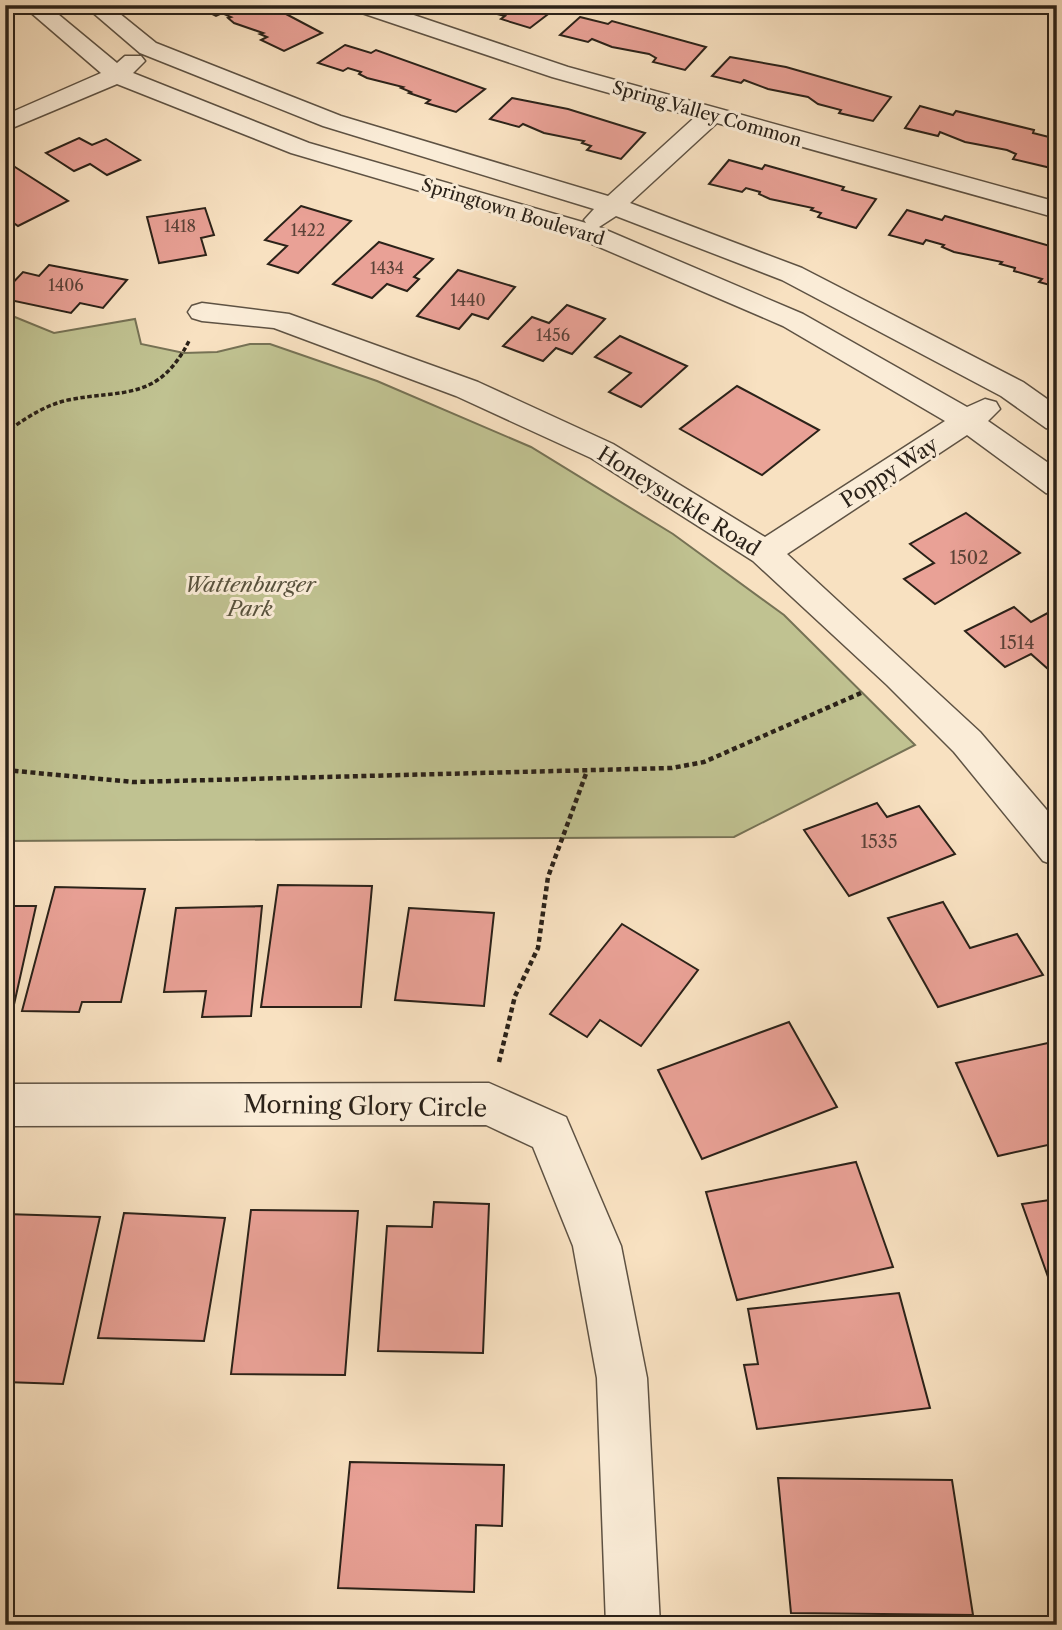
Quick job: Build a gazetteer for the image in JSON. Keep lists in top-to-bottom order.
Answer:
{
  "streets": {
    "street": [
      "Spring Valley Common",
      "Springtown Boulevard",
      "Poppy Way",
      "Honeysuckle Road",
      "Morning Glory Circle"
    ]
  },
  "crossings": [
    ["Springtown Boulevard", "Poppy Way"],
    ["Poppy Way", "Honeysuckle Road"]
  ],
  "parks": ["Wattenburger Park"],
  "house_numbers": [
    "1418",
    "1422",
    "1434",
    "1406",
    "1440",
    "1456",
    "1502",
    "1514",
    "1535"
  ]
}
